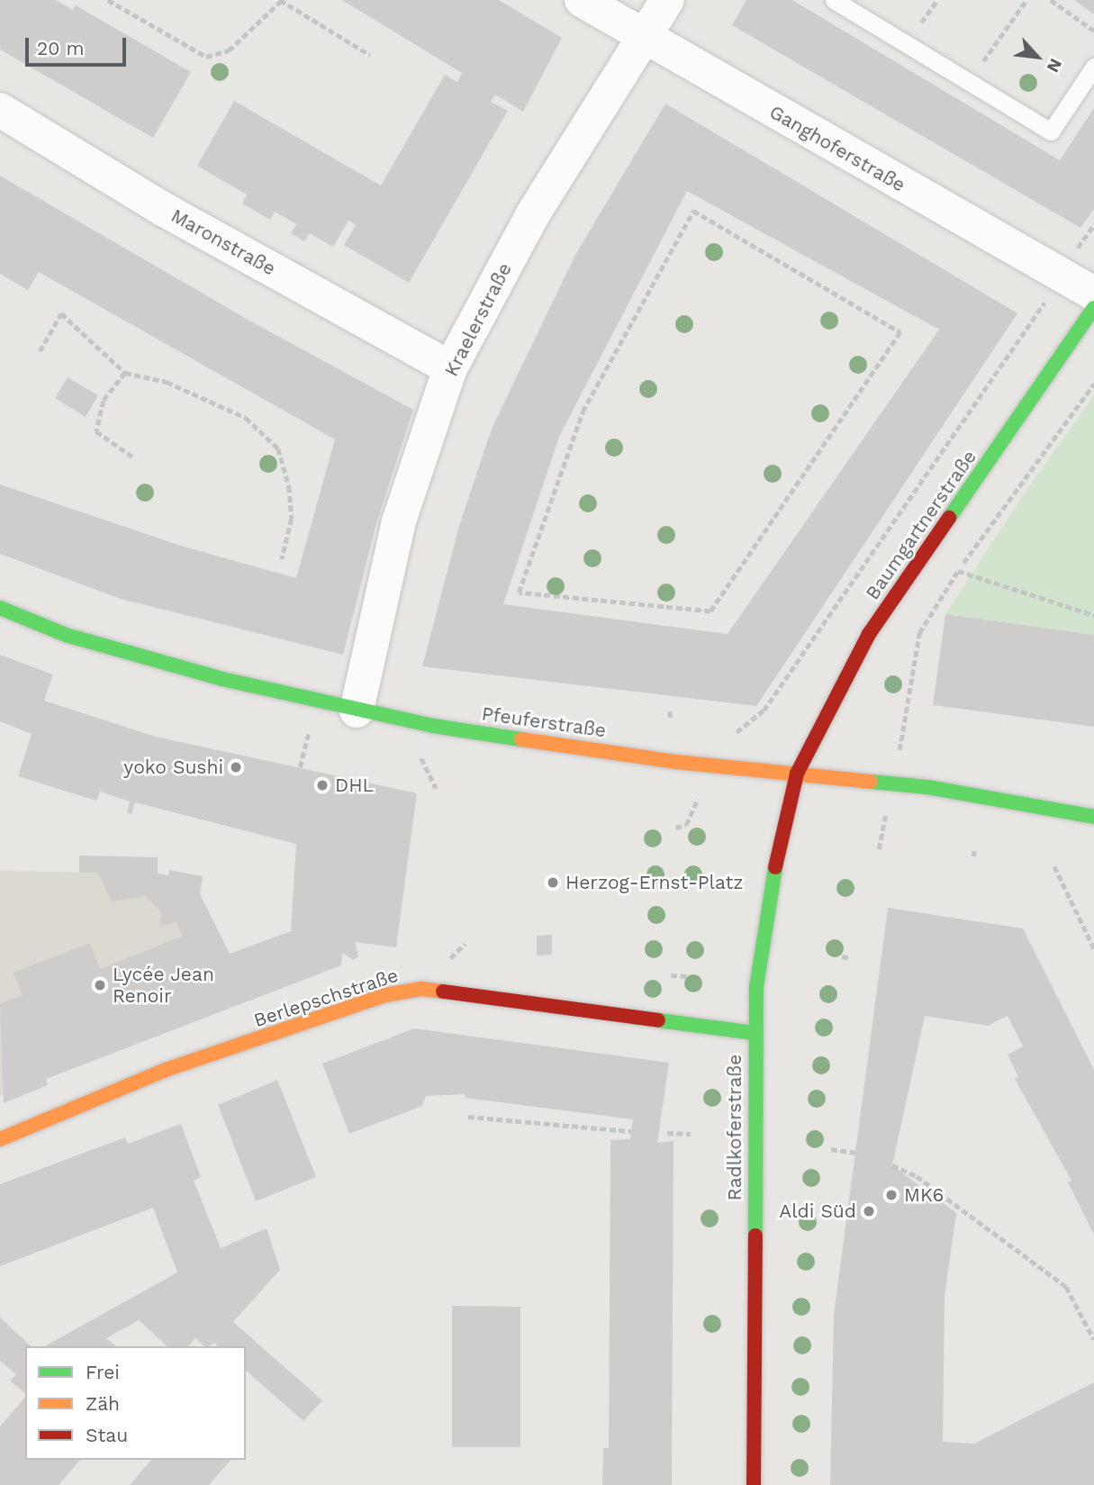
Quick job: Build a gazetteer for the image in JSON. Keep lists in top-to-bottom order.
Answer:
{
  "streets": {
    "main road": [
      "Baumgartnerstraße",
      "Pfeuferstraße",
      "Berlepschstraße",
      "Radlkoferstraße"
    ],
    "street": ["Ganghoferstraße", "Maronstraße", "Kraelerstraße"]
  },
  "crossings": [
    ["Ganghoferstraße", "Kraelerstraße"],
    ["Maronstraße", "Kraelerstraße"],
    ["Kraelerstraße", "Pfeuferstraße"],
    ["Baumgartnerstraße", "Pfeuferstraße"],
    ["Baumgartnerstraße", "Radlkoferstraße"],
    ["Pfeuferstraße", "Radlkoferstraße"],
    ["Berlepschstraße", "Radlkoferstraße"]
  ],
  "places": [
    "yoko Sushi",
    "DHL",
    "Herzog-Ernst-Platz",
    "Lycée Jean Renoir",
    "MK6",
    "Aldi Süd"
  ],
  "legend": ["Frei", "Zäh", "Stau"],
  "scale_bar": "20 m",
  "north": "bottom right"
}
